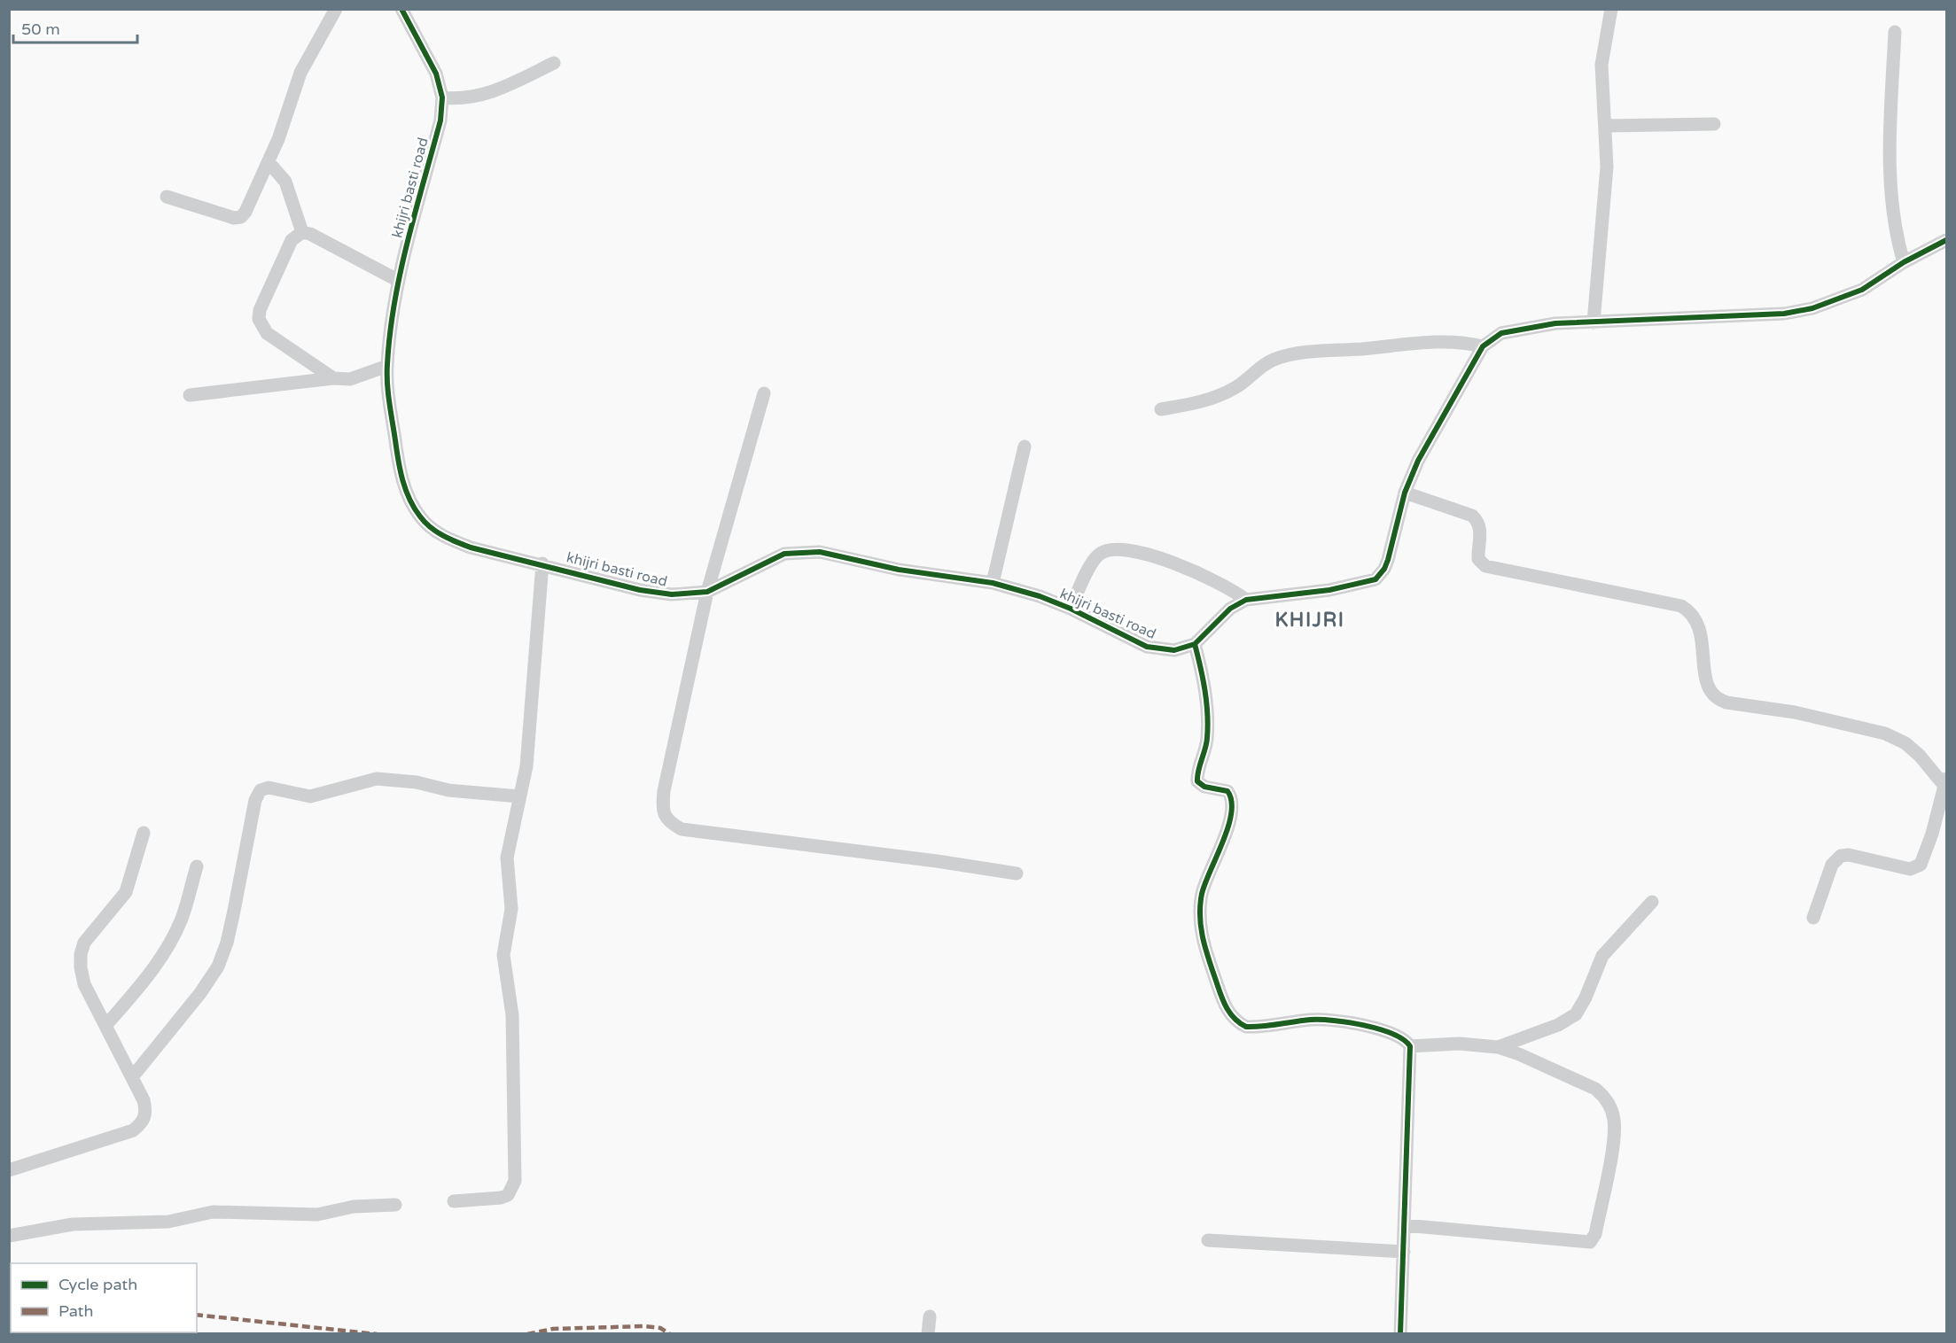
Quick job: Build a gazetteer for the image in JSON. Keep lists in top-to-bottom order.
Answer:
{
  "streets": {
    "street": ["khijri basti road"]
  },
  "districts": ["KHIJRI"],
  "legend": ["Cycle path", "Path"],
  "scale_bar": "50 m"
}
